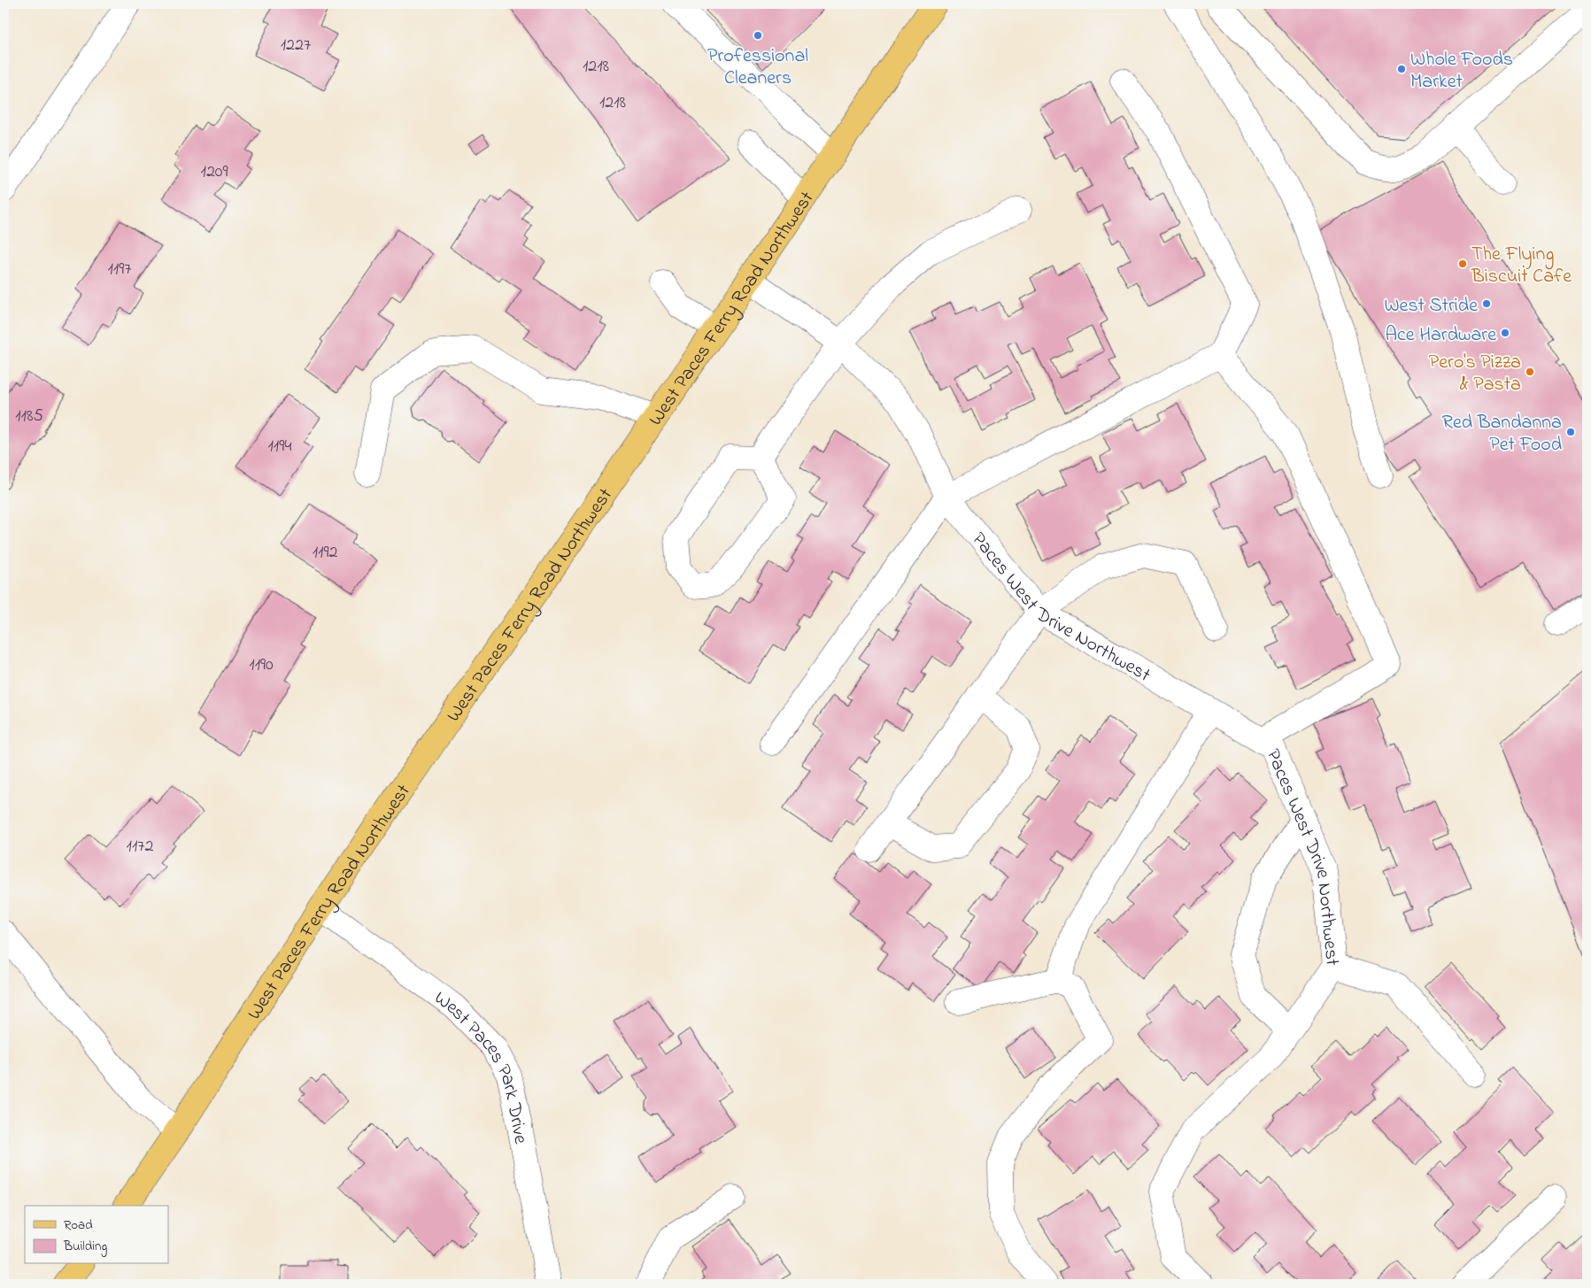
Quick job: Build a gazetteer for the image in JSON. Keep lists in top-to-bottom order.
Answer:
{
  "streets": {
    "main road": ["West Paces Ferry Road Northwest"],
    "street": ["Paces West Drive Northwest", "West Paces Park Drive"]
  },
  "crossings": [
    ["West Paces Ferry Road Northwest", "Paces West Drive Northwest"],
    ["West Paces Ferry Road Northwest", "West Paces Park Drive"]
  ],
  "places": [
    "Professional Cleaners",
    "Whole Foods Market",
    "The Flying Biscuit Cafe",
    "West Stride",
    "Ace Hardware",
    "Pero's Pizza & Pasta",
    "Red Bandanna Pet Food"
  ],
  "house_numbers": [
    "1227",
    "1218",
    "1218",
    "1209",
    "1197",
    "1185",
    "1194",
    "1192",
    "1190",
    "1172"
  ],
  "legend": ["Road", "Building"]
}
